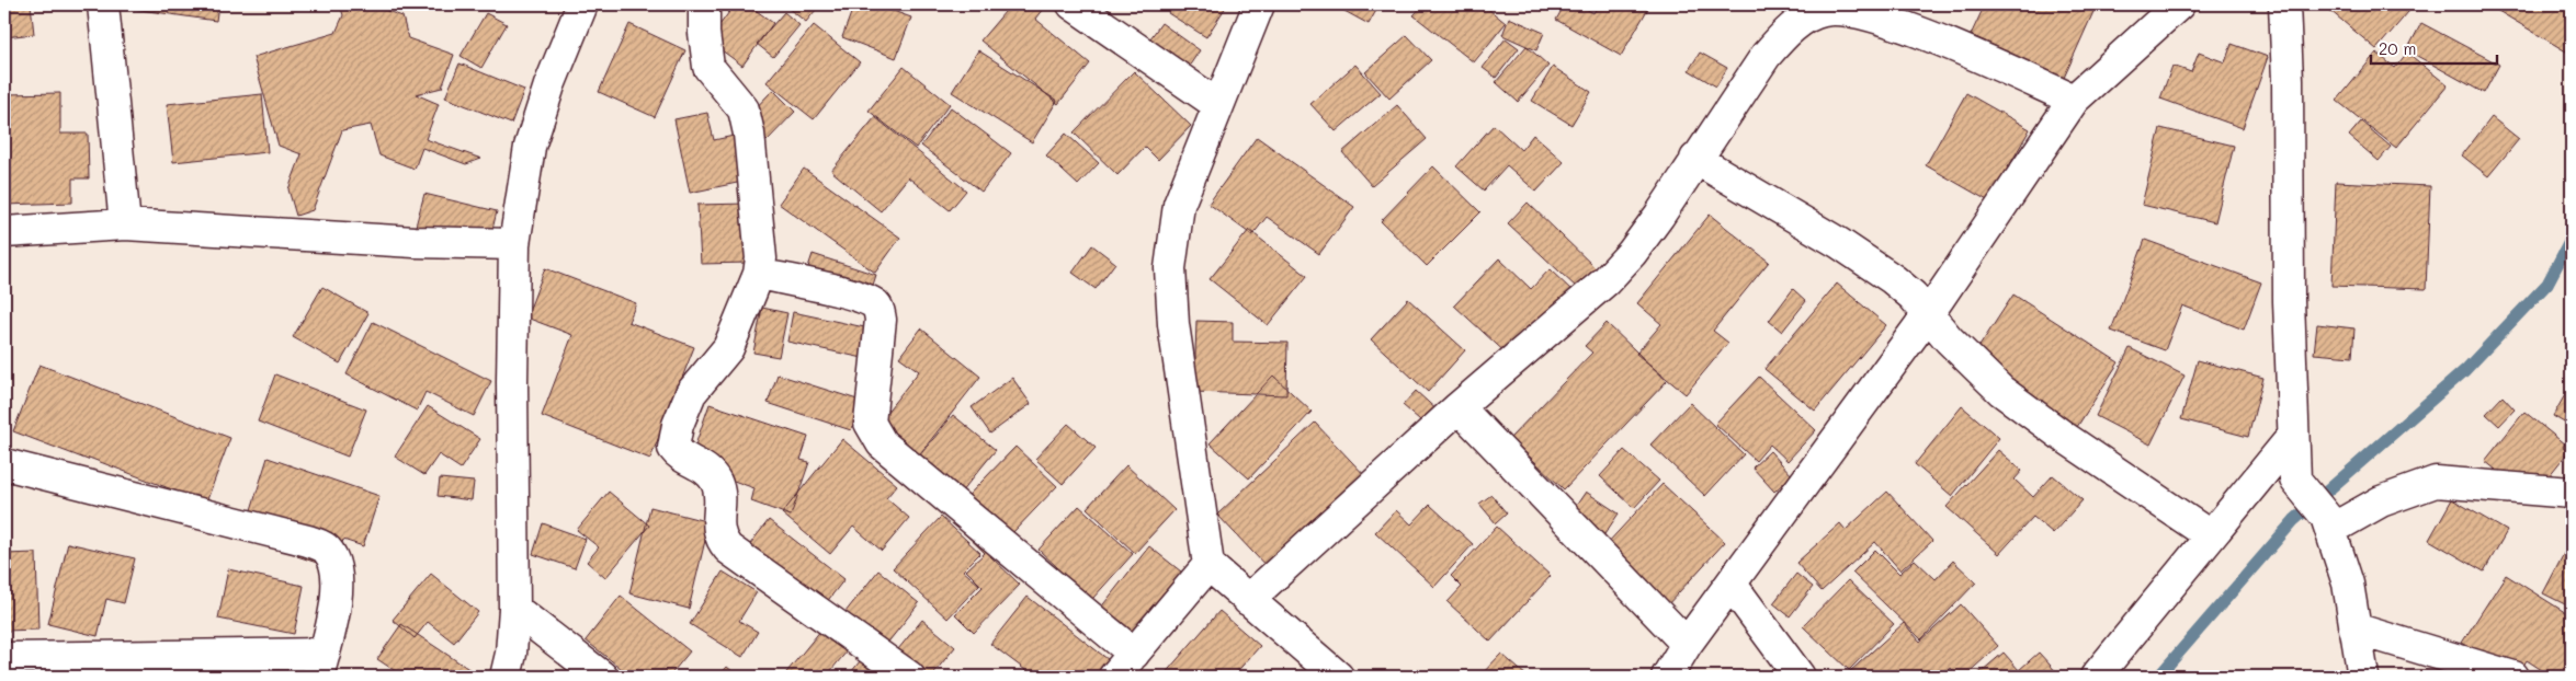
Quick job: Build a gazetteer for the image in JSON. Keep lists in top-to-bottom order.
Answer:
{
  "scale_bar": "20 m"
}
